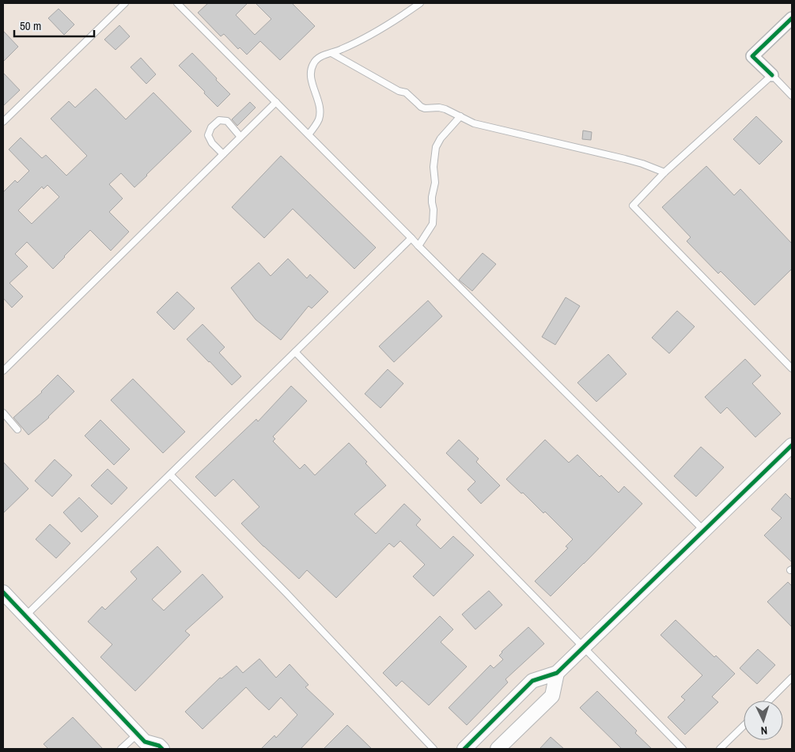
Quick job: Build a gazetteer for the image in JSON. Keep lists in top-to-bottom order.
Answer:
{
  "scale_bar": "50 m",
  "north": "bottom"
}
